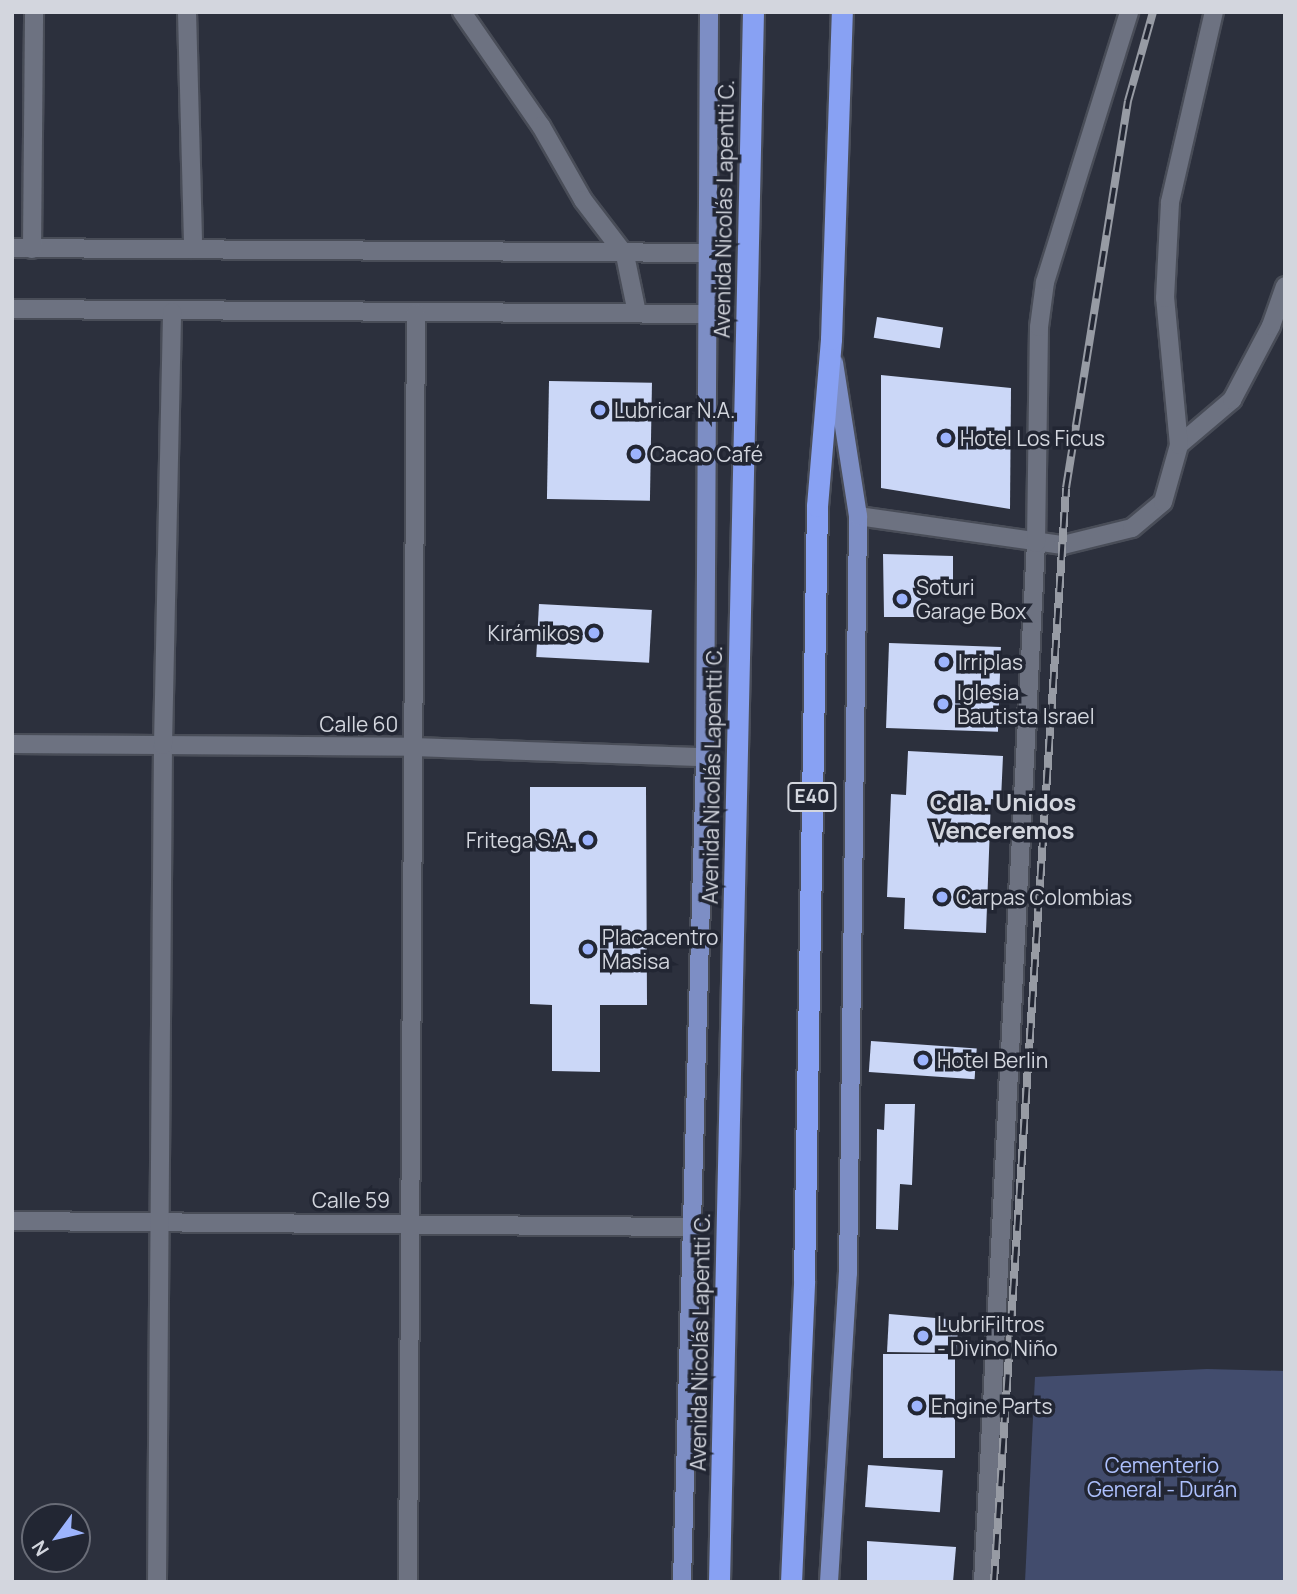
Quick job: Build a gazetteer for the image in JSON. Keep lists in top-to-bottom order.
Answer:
{
  "streets": {
    "highway": ["Avenida Nicolás Lapentti C.", "E40"],
    "street": ["Calle 60", "Calle 59"]
  },
  "crossings": [
    ["Avenida Nicolás Lapentti C.", "Calle 60"],
    ["Avenida Nicolás Lapentti C.", "Calle 59"]
  ],
  "districts": ["Cdla. Unidos Venceremos"],
  "parks": ["Cementerio General - Durán"],
  "places": [
    "Lubricar N.A.",
    "Hotel Los Ficus",
    "Cacao Café",
    "Soturi Garage Box",
    "Kirámikos",
    "Irriplas",
    "Iglesia Bautista Israel",
    "Fritega S.A.",
    "Carpas Colombias",
    "Placacentro Masisa",
    "Hotel Berlin",
    "LubriFiltros - Divino Niño",
    "Engine Parts"
  ],
  "north": "bottom left"
}
